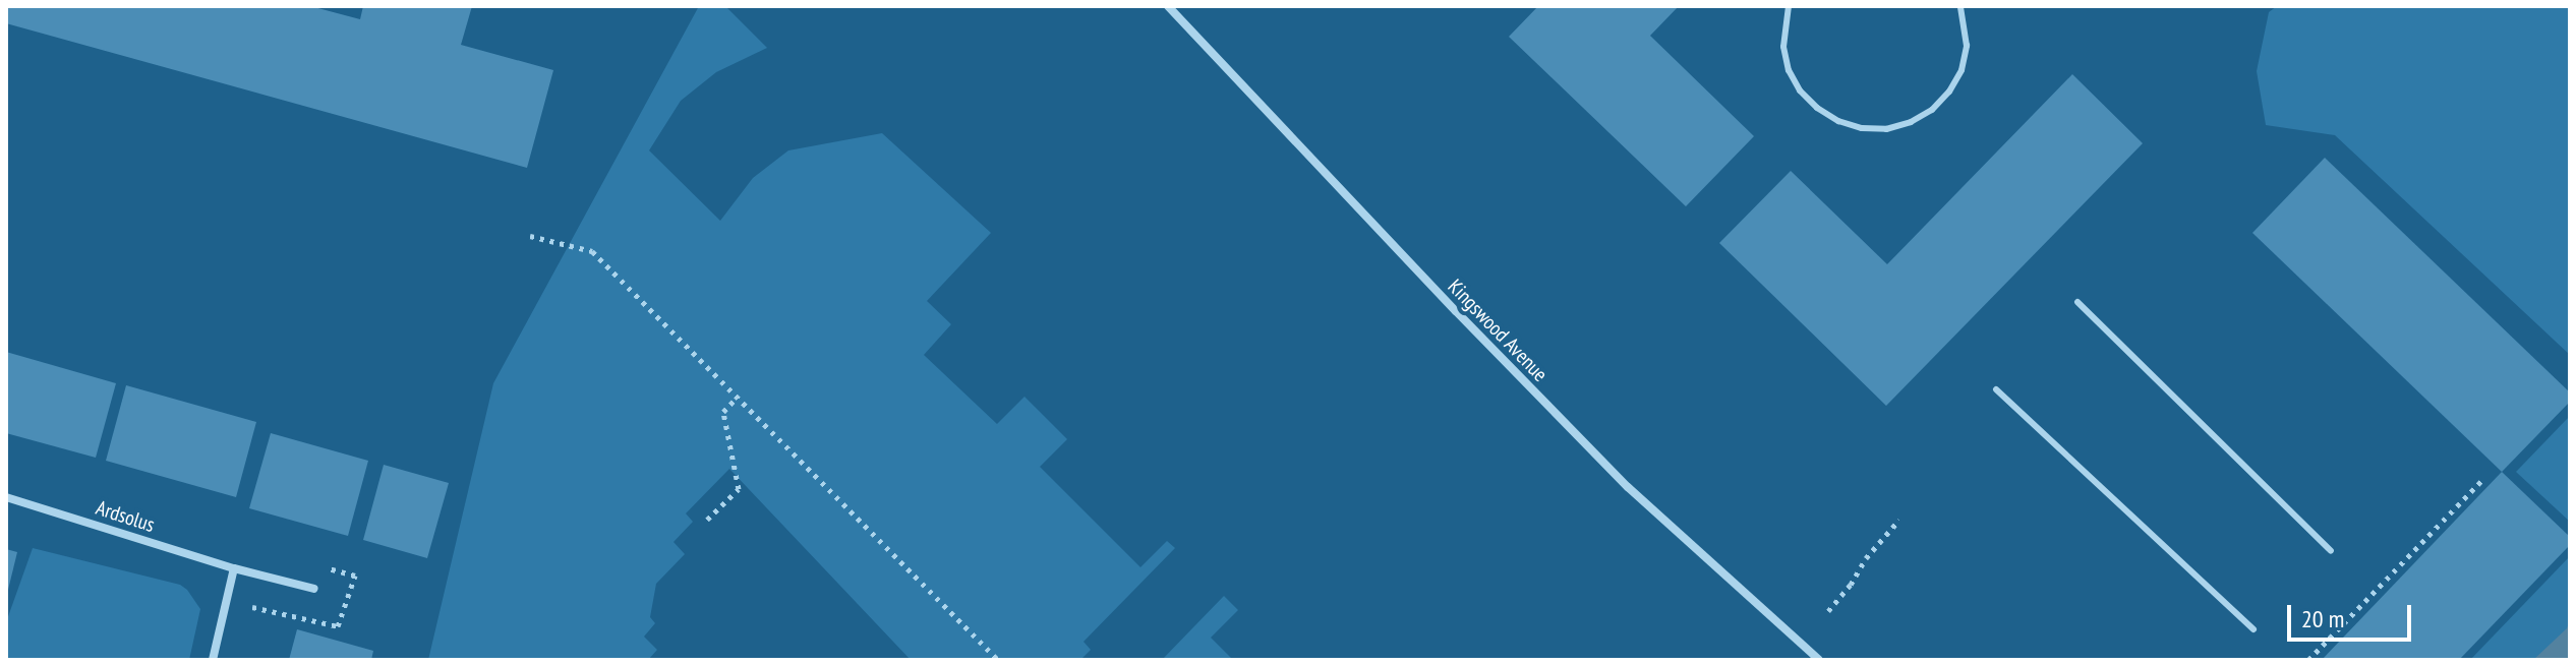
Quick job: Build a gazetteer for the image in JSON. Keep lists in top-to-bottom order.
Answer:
{
  "streets": {
    "street": ["Kingswood Avenue", "Ardsolus"]
  },
  "scale_bar": "20 m"
}
